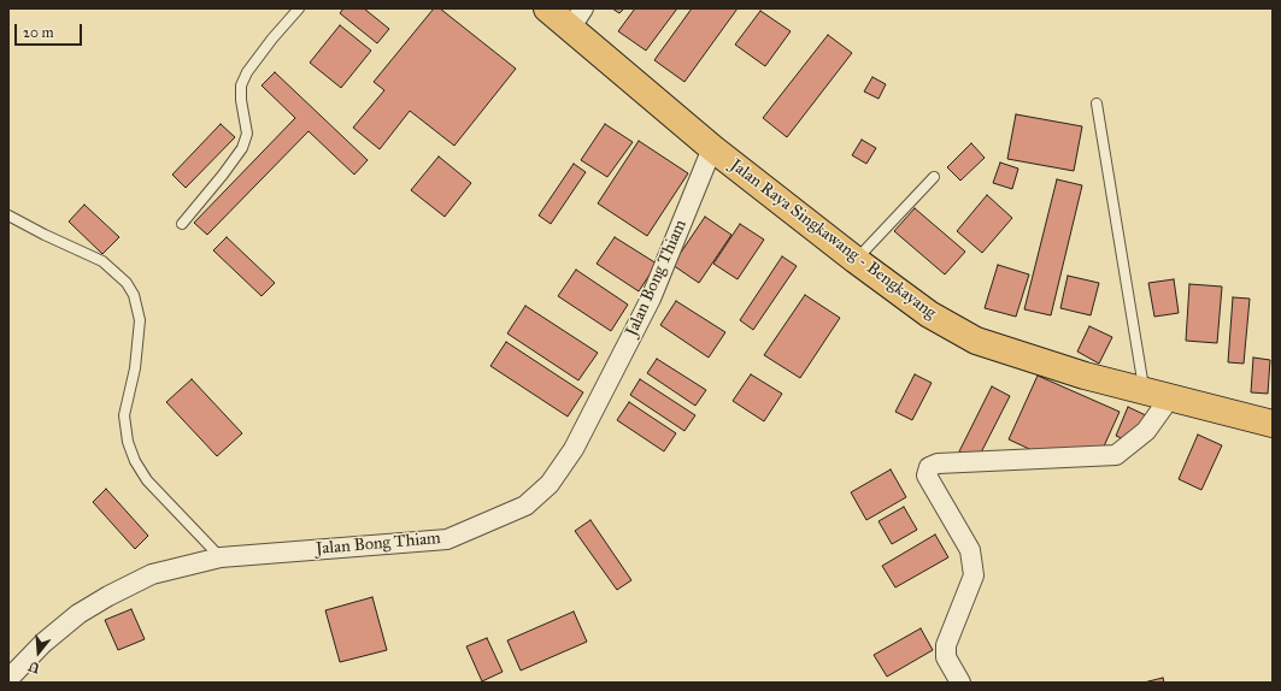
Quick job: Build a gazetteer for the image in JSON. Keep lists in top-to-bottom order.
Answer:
{
  "streets": {
    "main road": ["Jalan Raya Singkawang - Bengkayang"],
    "street": ["Jalan Bong Thiam"]
  },
  "crossings": [
    ["Jalan Raya Singkawang - Bengkayang", "Jalan Bong Thiam"]
  ],
  "scale_bar": "20 m",
  "north": "bottom"
}
